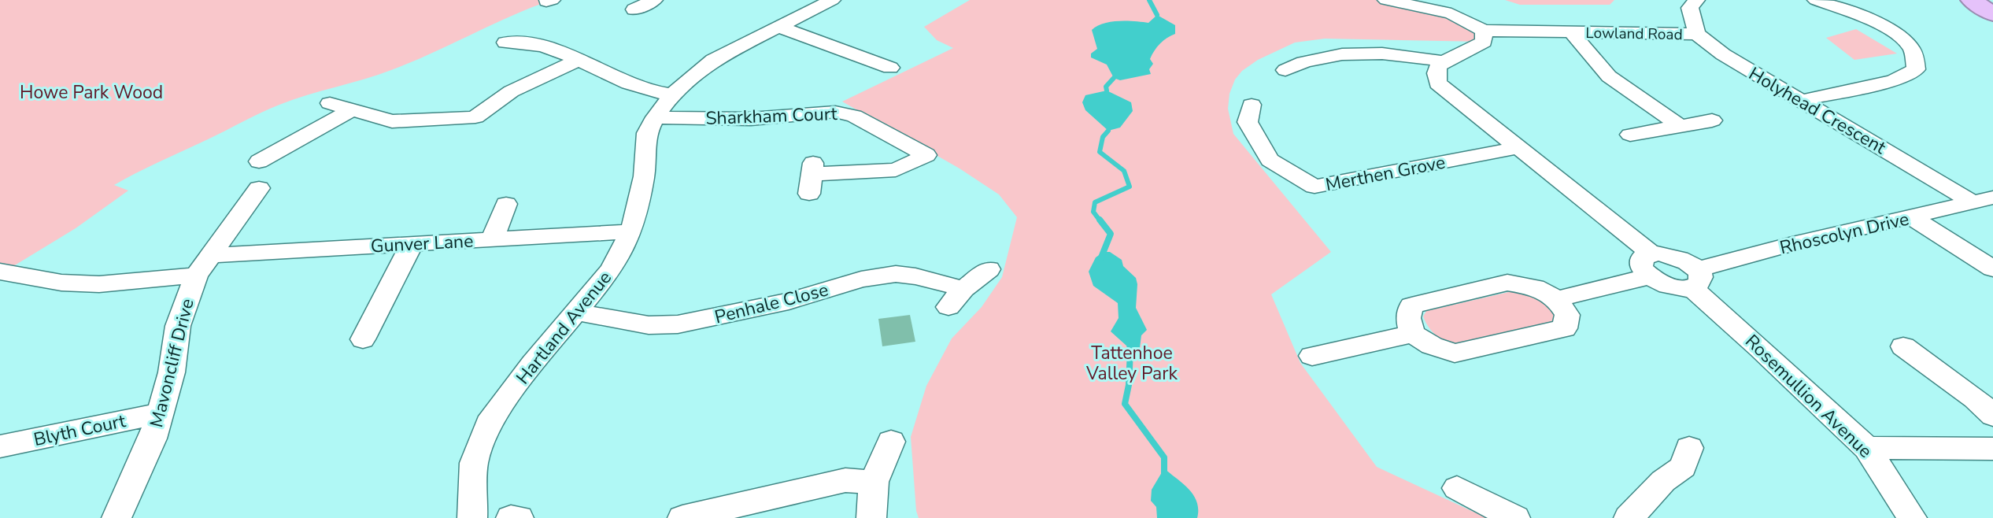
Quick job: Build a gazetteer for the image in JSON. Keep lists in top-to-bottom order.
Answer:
{
  "streets": {
    "street": [
      "Lowland Road",
      "Holyhead Crescent",
      "Sharkham Court",
      "Merthen Grove",
      "Rhoscolyn Drive",
      "Gunver Lane",
      "Penhale Close",
      "Hartland Avenue",
      "Mavoncliff Drive",
      "Rosemullion Avenue",
      "Blyth Court"
    ]
  },
  "crossings": [
    ["Lowland Road", "Holyhead Crescent"],
    ["Holyhead Crescent", "Rhoscolyn Drive"],
    ["Sharkham Court", "Hartland Avenue"],
    ["Rhoscolyn Drive", "Rosemullion Avenue"],
    ["Gunver Lane", "Hartland Avenue"],
    ["Gunver Lane", "Mavoncliff Drive"],
    ["Penhale Close", "Hartland Avenue"],
    ["Mavoncliff Drive", "Blyth Court"]
  ],
  "parks": ["Howe Park Wood", "Tattenhoe Valley Park"]
}
